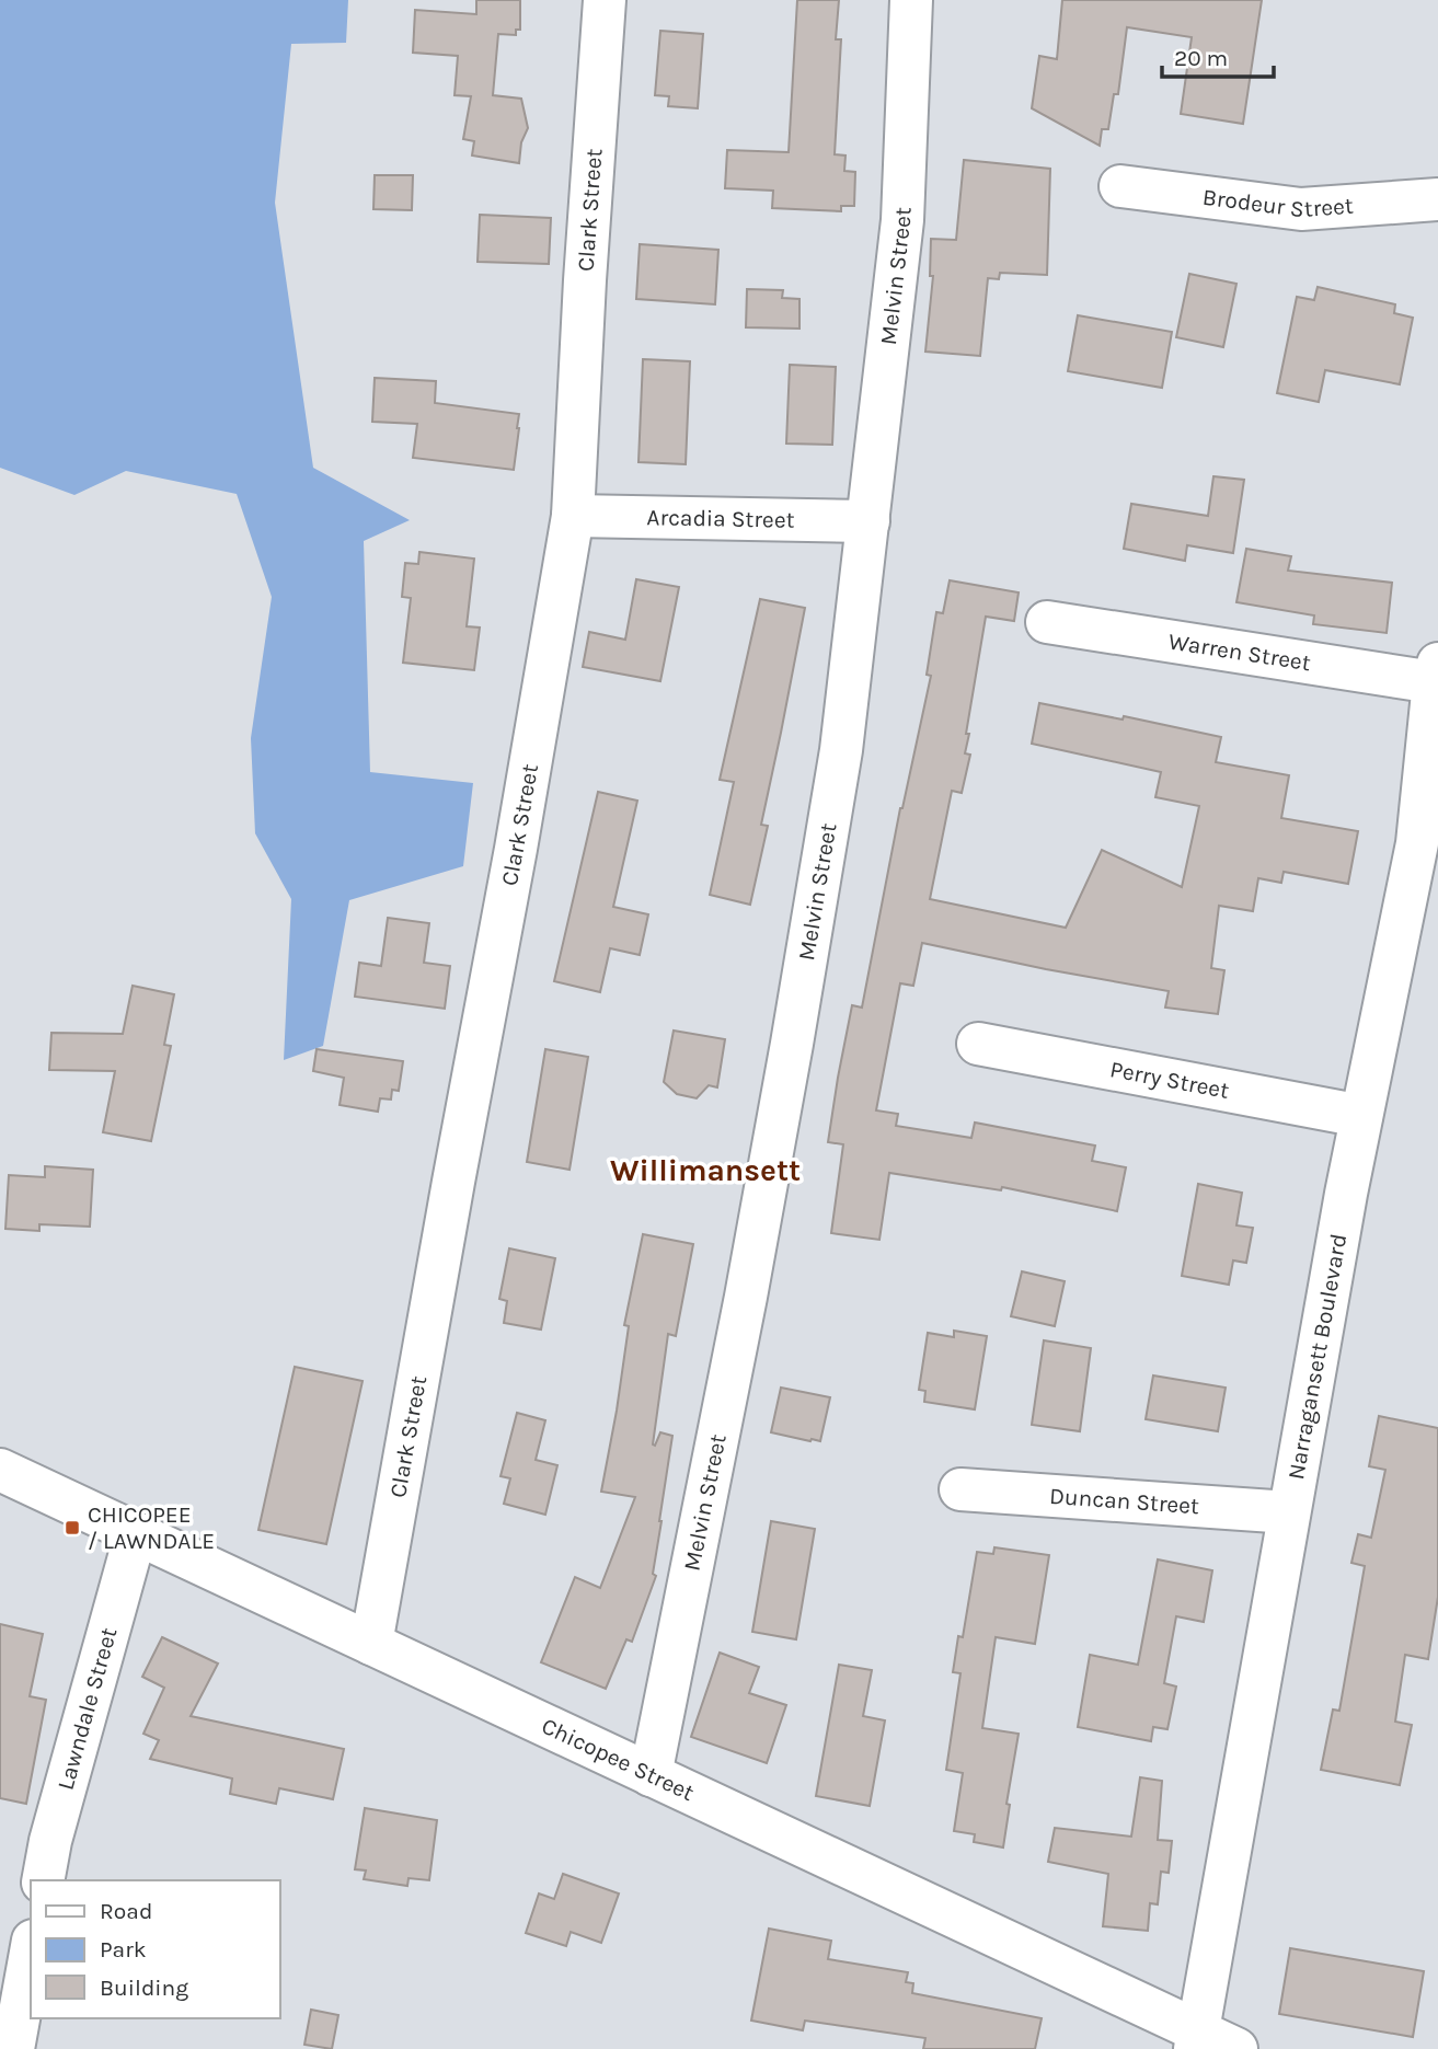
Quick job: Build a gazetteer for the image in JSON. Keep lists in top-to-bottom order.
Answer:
{
  "streets": {
    "street": [
      "Brodeur Street",
      "Clark Street",
      "Melvin Street",
      "Arcadia Street",
      "Warren Street",
      "Perry Street",
      "Narragansett Boulevard",
      "Duncan Street",
      "Lawndale Street",
      "Chicopee Street"
    ]
  },
  "crossings": [
    ["Clark Street", "Arcadia Street"],
    ["Clark Street", "Chicopee Street"],
    ["Melvin Street", "Arcadia Street"],
    ["Melvin Street", "Chicopee Street"],
    ["Warren Street", "Narragansett Boulevard"],
    ["Perry Street", "Narragansett Boulevard"],
    ["Narragansett Boulevard", "Duncan Street"],
    ["Narragansett Boulevard", "Chicopee Street"],
    ["Lawndale Street", "Chicopee Street"]
  ],
  "districts": ["Willimansett"],
  "places": {
    "transit": ["CHICOPEE / LAWNDALE"]
  },
  "legend": ["Road", "Park", "Building"],
  "scale_bar": "20 m"
}
